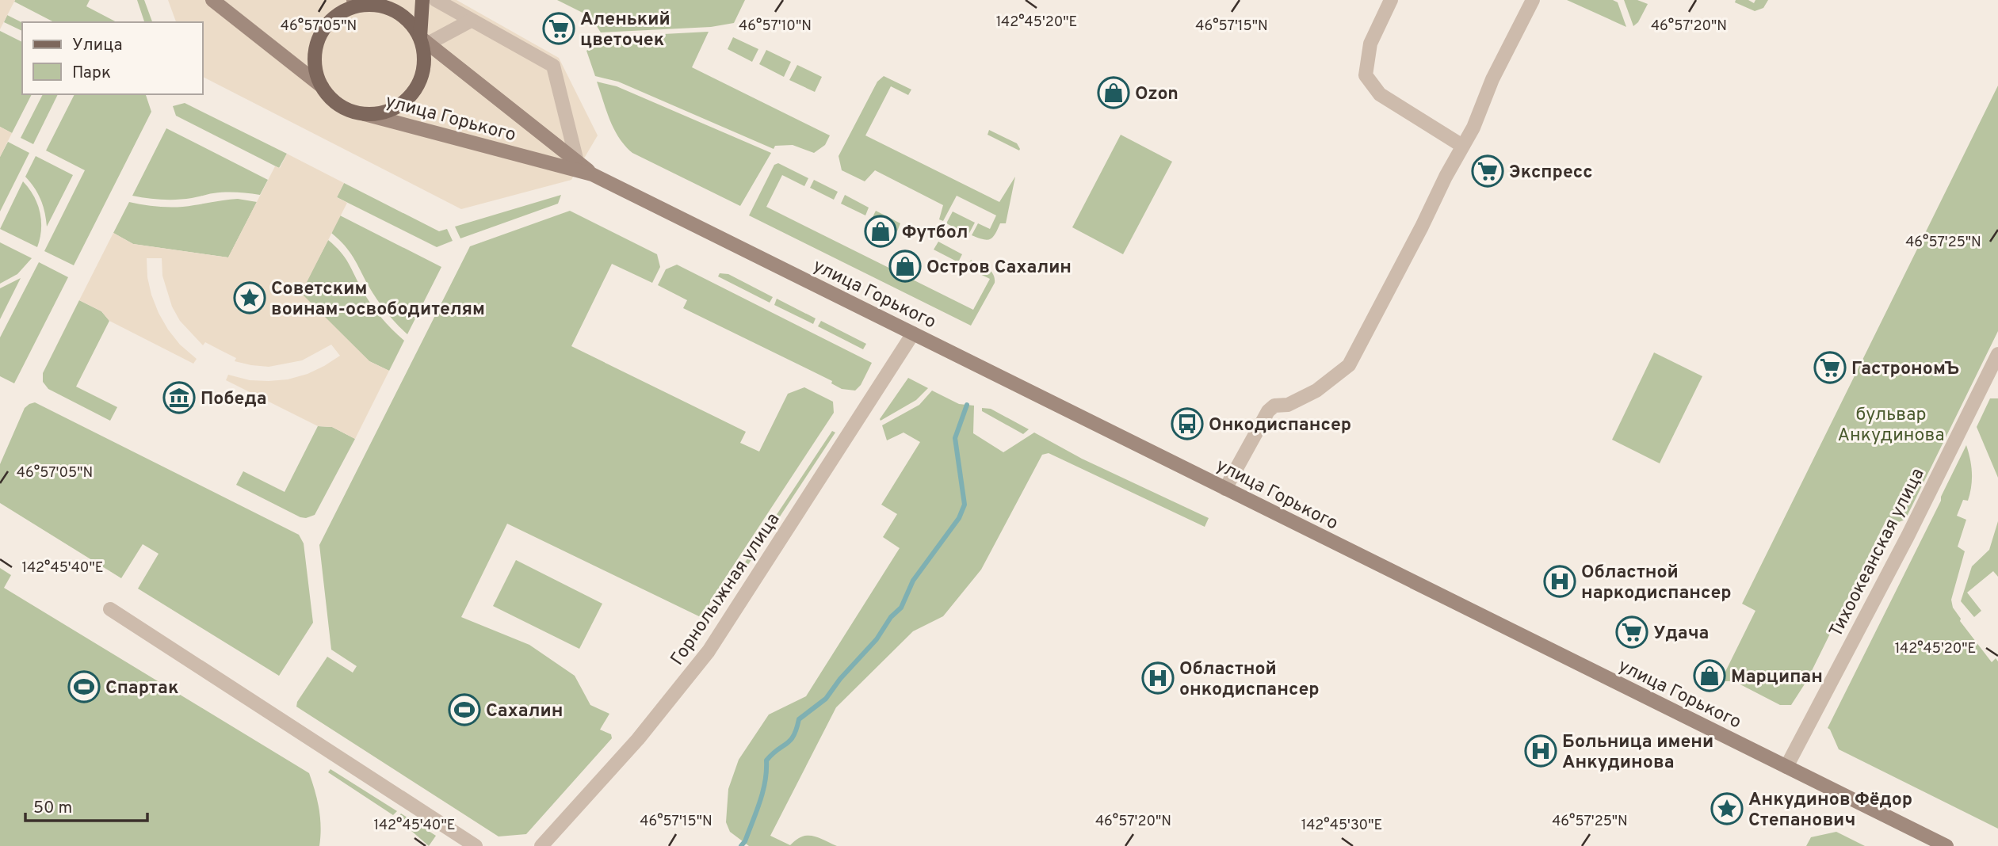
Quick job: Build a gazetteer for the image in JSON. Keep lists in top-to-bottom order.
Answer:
{
  "streets": {
    "main road": ["улица Горького"],
    "street": ["Тихоокеанская улица", "Горнолыжная улица"]
  },
  "crossings": [
    ["улица Горького", "Тихоокеанская улица"],
    ["улица Горького", "Горнолыжная улица"]
  ],
  "parks": ["бульвар Анкудинова"],
  "places": {
    "supermarket": [
      "Аленький цветочек",
      "Экспресс",
      "ГастрономЪ",
      "Удача"
    ],
    "shop": [
      "Ozon",
      "Футбол",
      "Остров Сахалин",
      "Марципан"
    ],
    "place": ["Советским воинам-освободителям", "Анкудинов Фёдор Степанович"],
    "museum": ["Победа"],
    "bus stop": ["Онкодиспансер"],
    "hospital": ["Областной наркодиспансер", "Областной онкодиспансер", "Больница имени Анкудинова"],
    "sports": ["Спартак", "Сахалин"]
  },
  "legend": ["Улица", "Парк"],
  "scale_bar": "50 m",
  "coordinates": [
    "142°45'20\"E",
    "46°57'05\"N",
    "46°57'10\"N",
    "46°57'15\"N",
    "46°57'20\"N",
    "46°57'25\"N",
    "142°45'40\"E",
    "142°45'30\"E"
  ]
}
